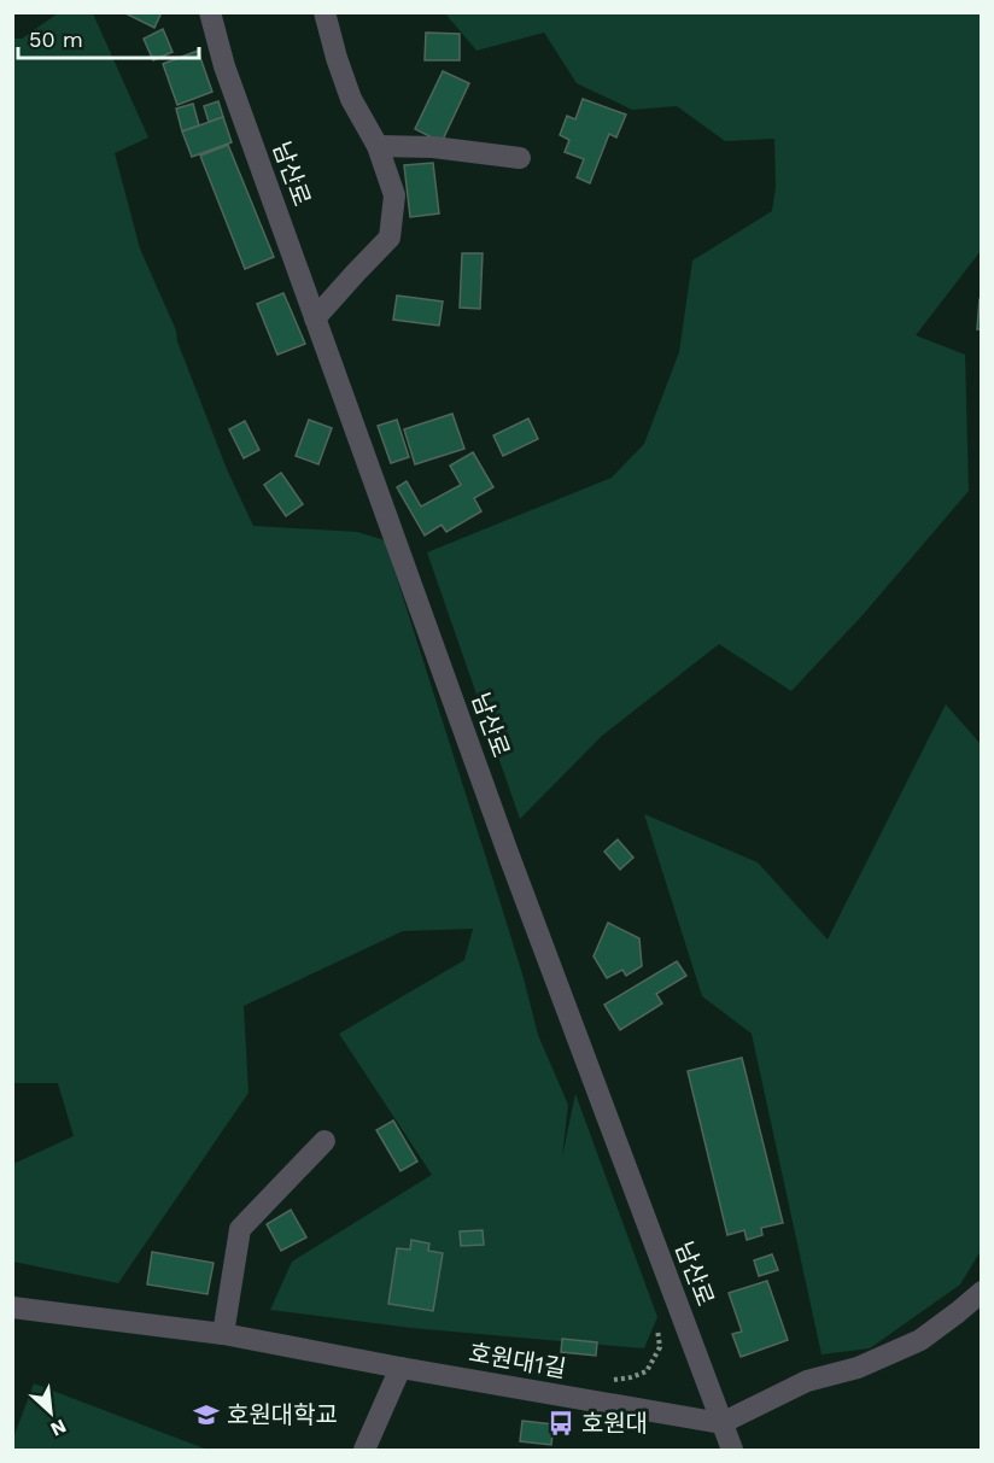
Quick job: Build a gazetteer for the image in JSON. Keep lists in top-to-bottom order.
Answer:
{
  "streets": {
    "street": ["남산로", "호원대1길"]
  },
  "crossings": [
    ["남산로", "호원대1길"]
  ],
  "places": {
    "school or university": ["호원대학교"],
    "bus stop": ["호원대"]
  },
  "scale_bar": "50 m",
  "north": "bottom right"
}
